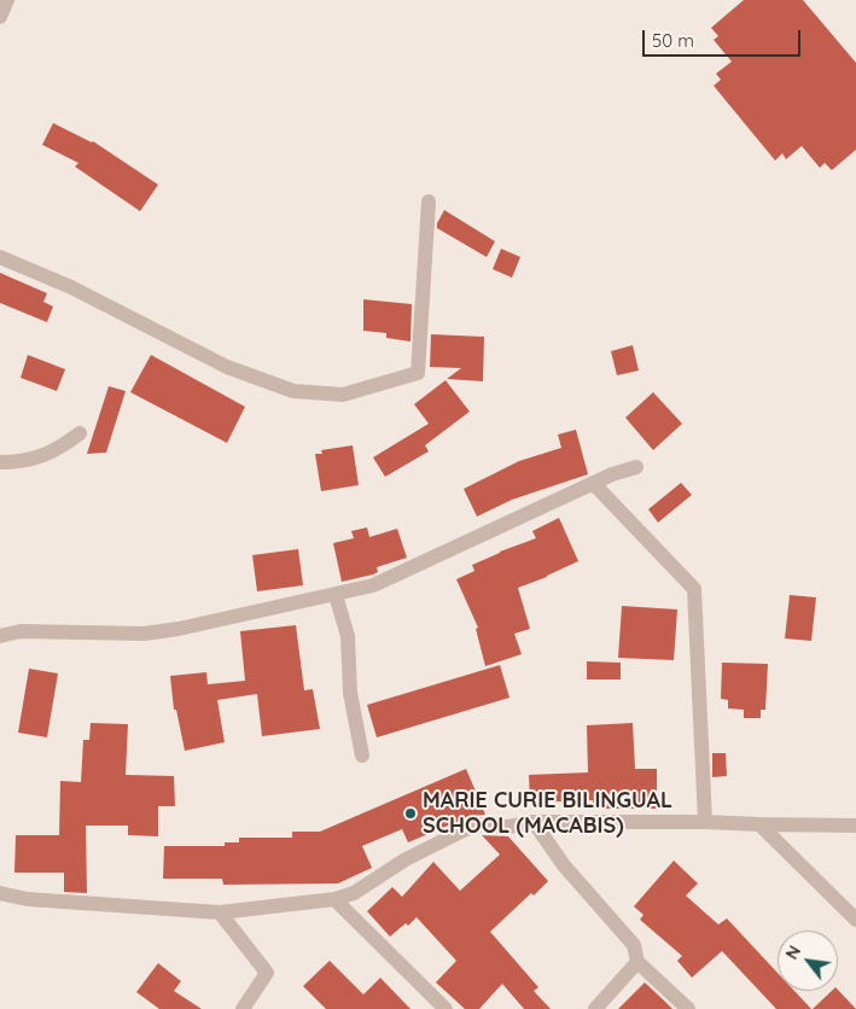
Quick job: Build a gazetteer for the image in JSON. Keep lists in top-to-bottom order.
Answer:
{
  "places": ["MARIE CURIE BILINGUAL SCHOOL (MACABIS)"],
  "scale_bar": "50 m",
  "north": "top left"
}
